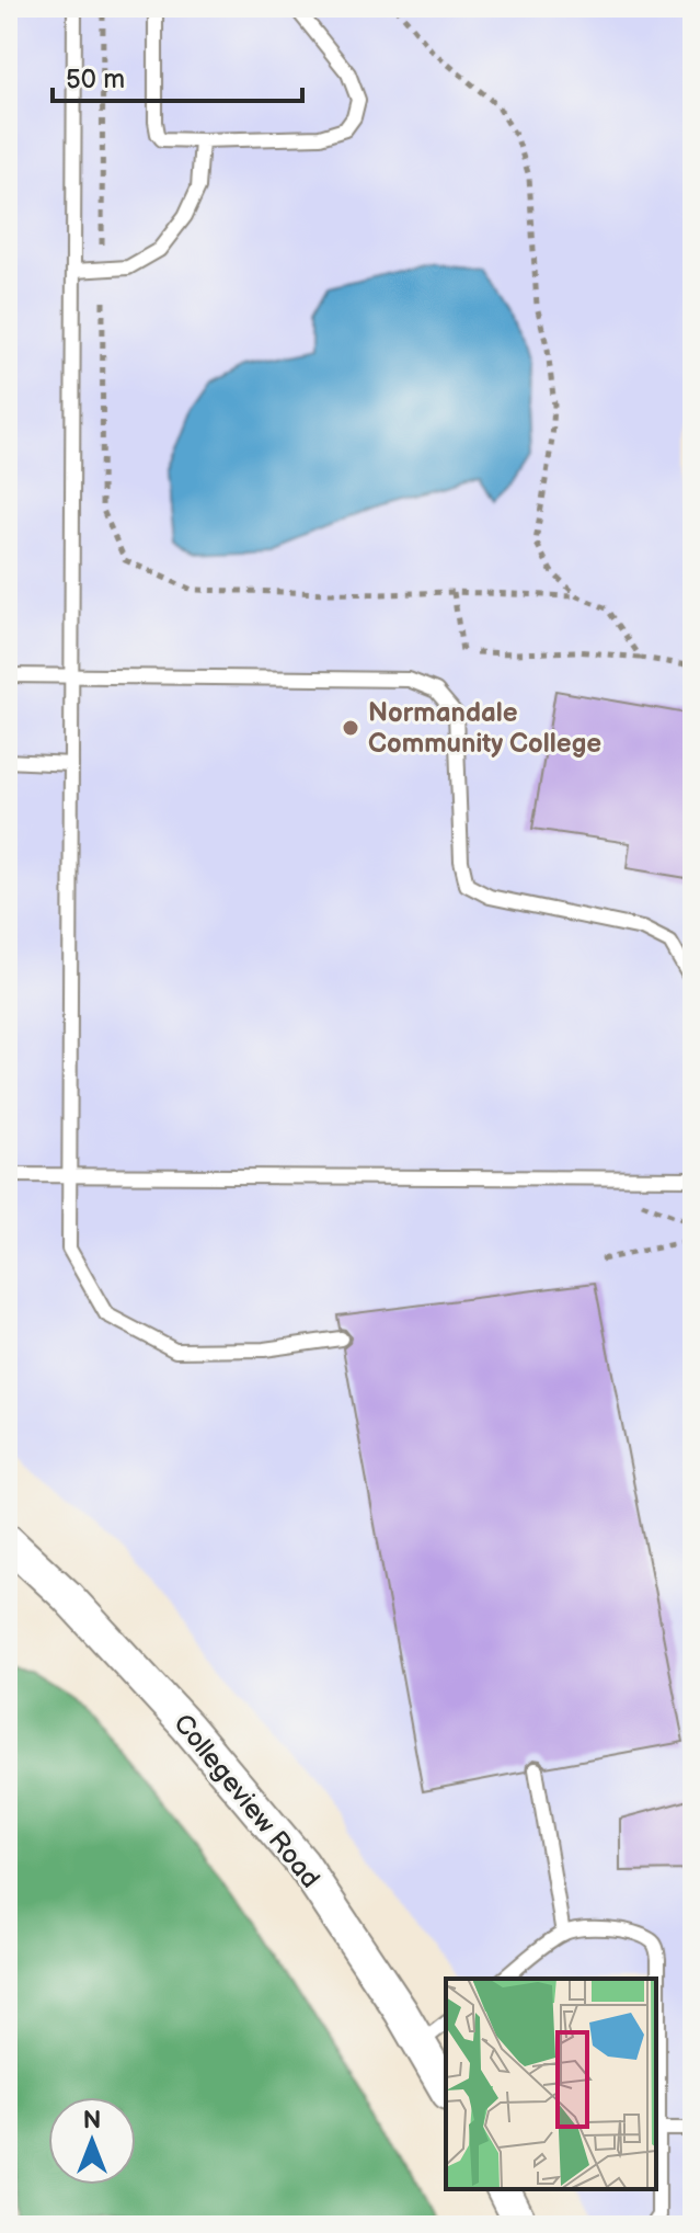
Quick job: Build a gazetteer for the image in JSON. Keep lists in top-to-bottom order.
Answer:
{
  "streets": {
    "street": ["Collegeview Road"]
  },
  "places": ["Normandale Community College"],
  "scale_bar": "50 m",
  "north": "top"
}
